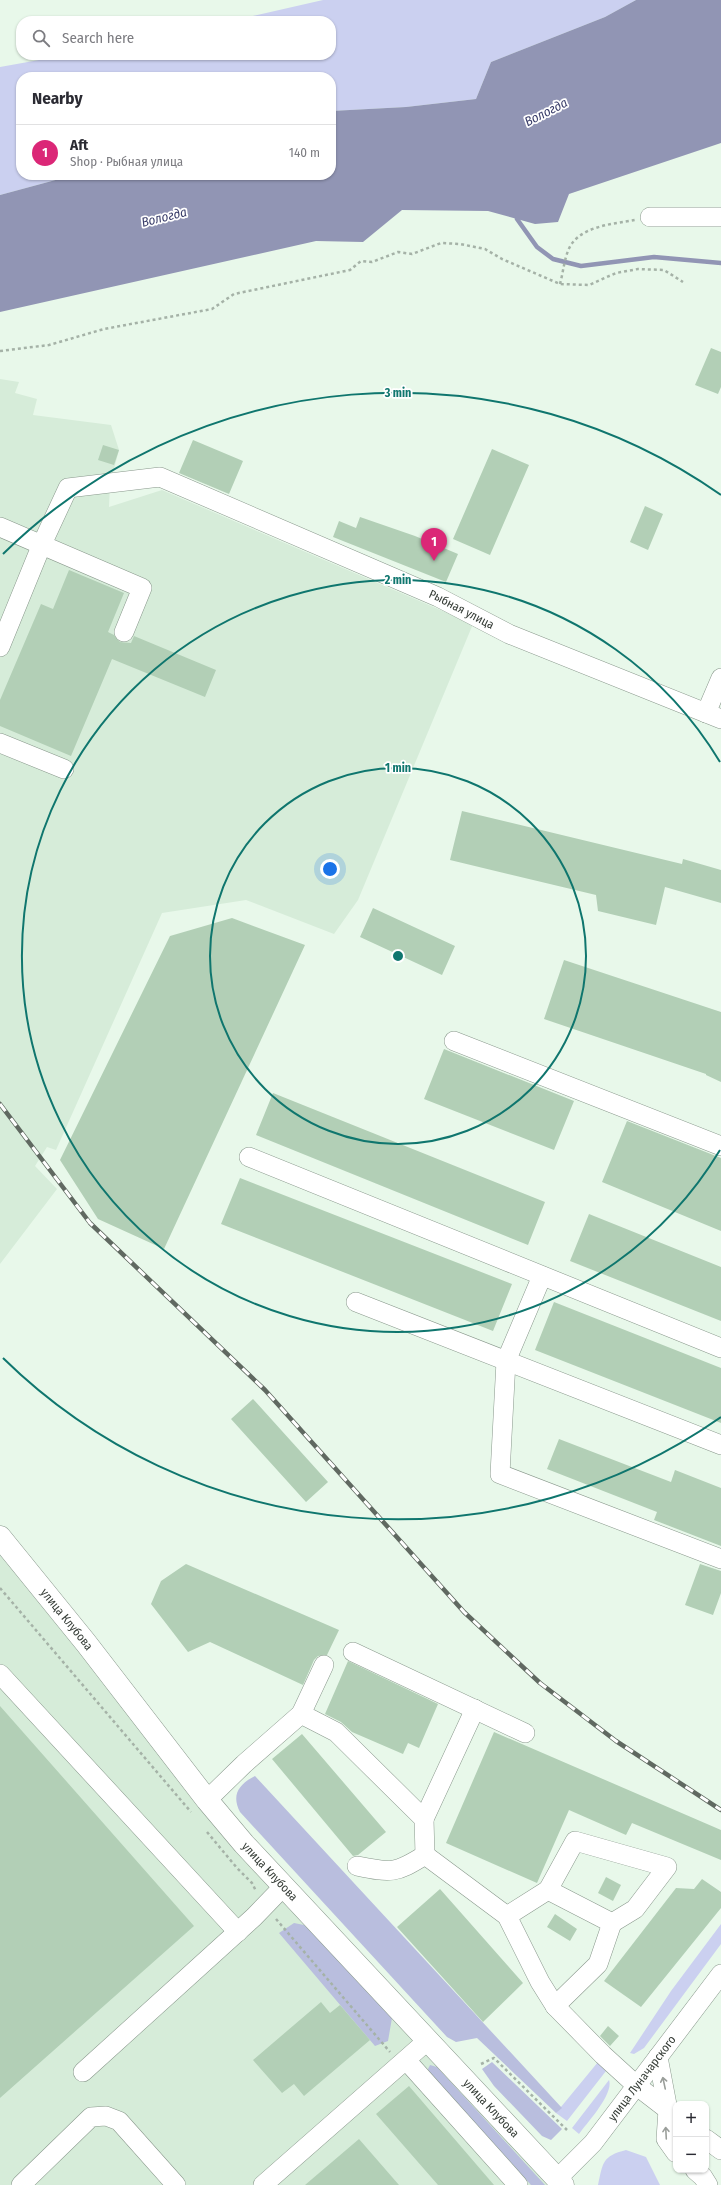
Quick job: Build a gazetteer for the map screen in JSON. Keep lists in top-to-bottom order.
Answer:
{
  "streets": {
    "main road": ["улица Клубова"],
    "street": ["Рыбная улица", "улица Луначарского"]
  },
  "crossings": [
    ["улица Клубова", "улица Луначарского"]
  ],
  "water": ["Вологда"],
  "page": {
    "search": "Search here",
    "heading": "Nearby",
    "list": [
      {
        "mark": "1",
        "name": "Aft",
        "note": "Shop · Рыбная улица",
        "value": "140 m"
      }
    ],
    "pins": "1",
    "map_buttons": ["+", "−"]
  },
  "rings": ["3 min", "2 min", "1 min"]
}
